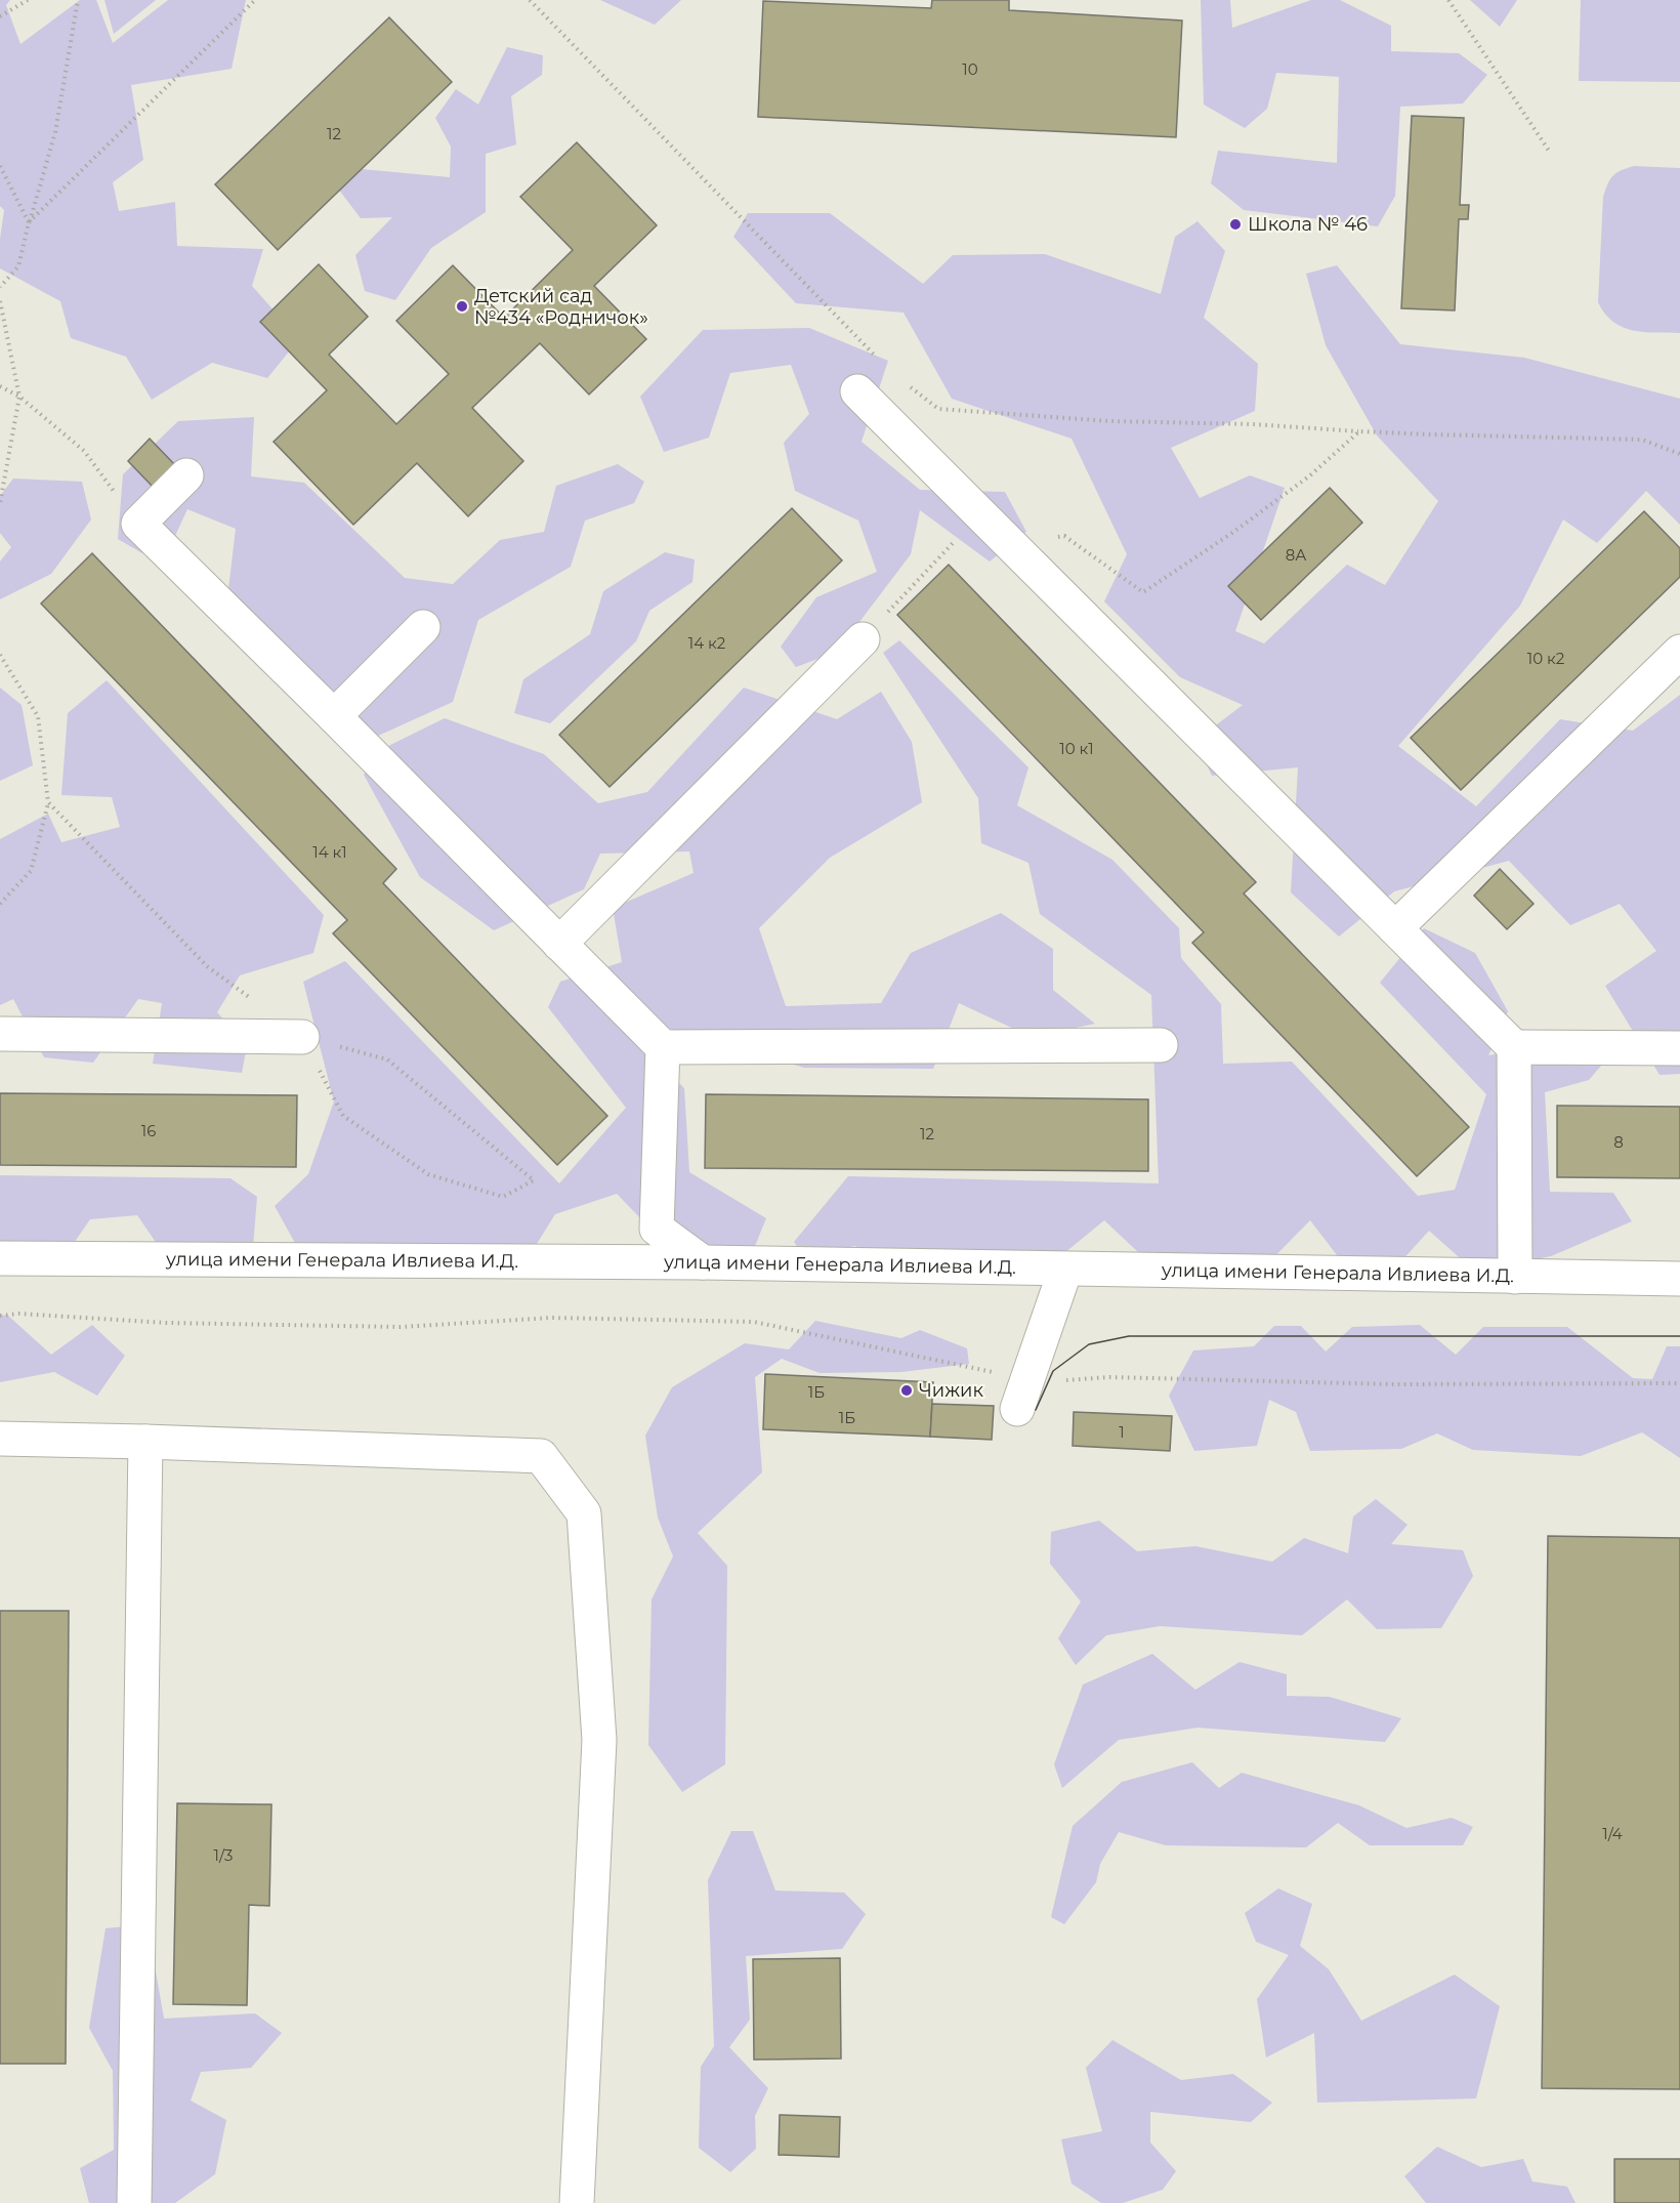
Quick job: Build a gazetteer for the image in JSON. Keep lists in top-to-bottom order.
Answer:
{
  "streets": {
    "street": ["улица имени Генерала Ивлиева И.Д."]
  },
  "places": ["Школа № 46", "Детский сад №434 «Родничок»", "Чижик"],
  "house_numbers": [
    "10",
    "12",
    "8А",
    "14 к2",
    "10 к2",
    "10 к1",
    "14 к1",
    "16",
    "12",
    "8",
    "1Б",
    "1Б",
    "1",
    "1/4",
    "1/3"
  ]
}
